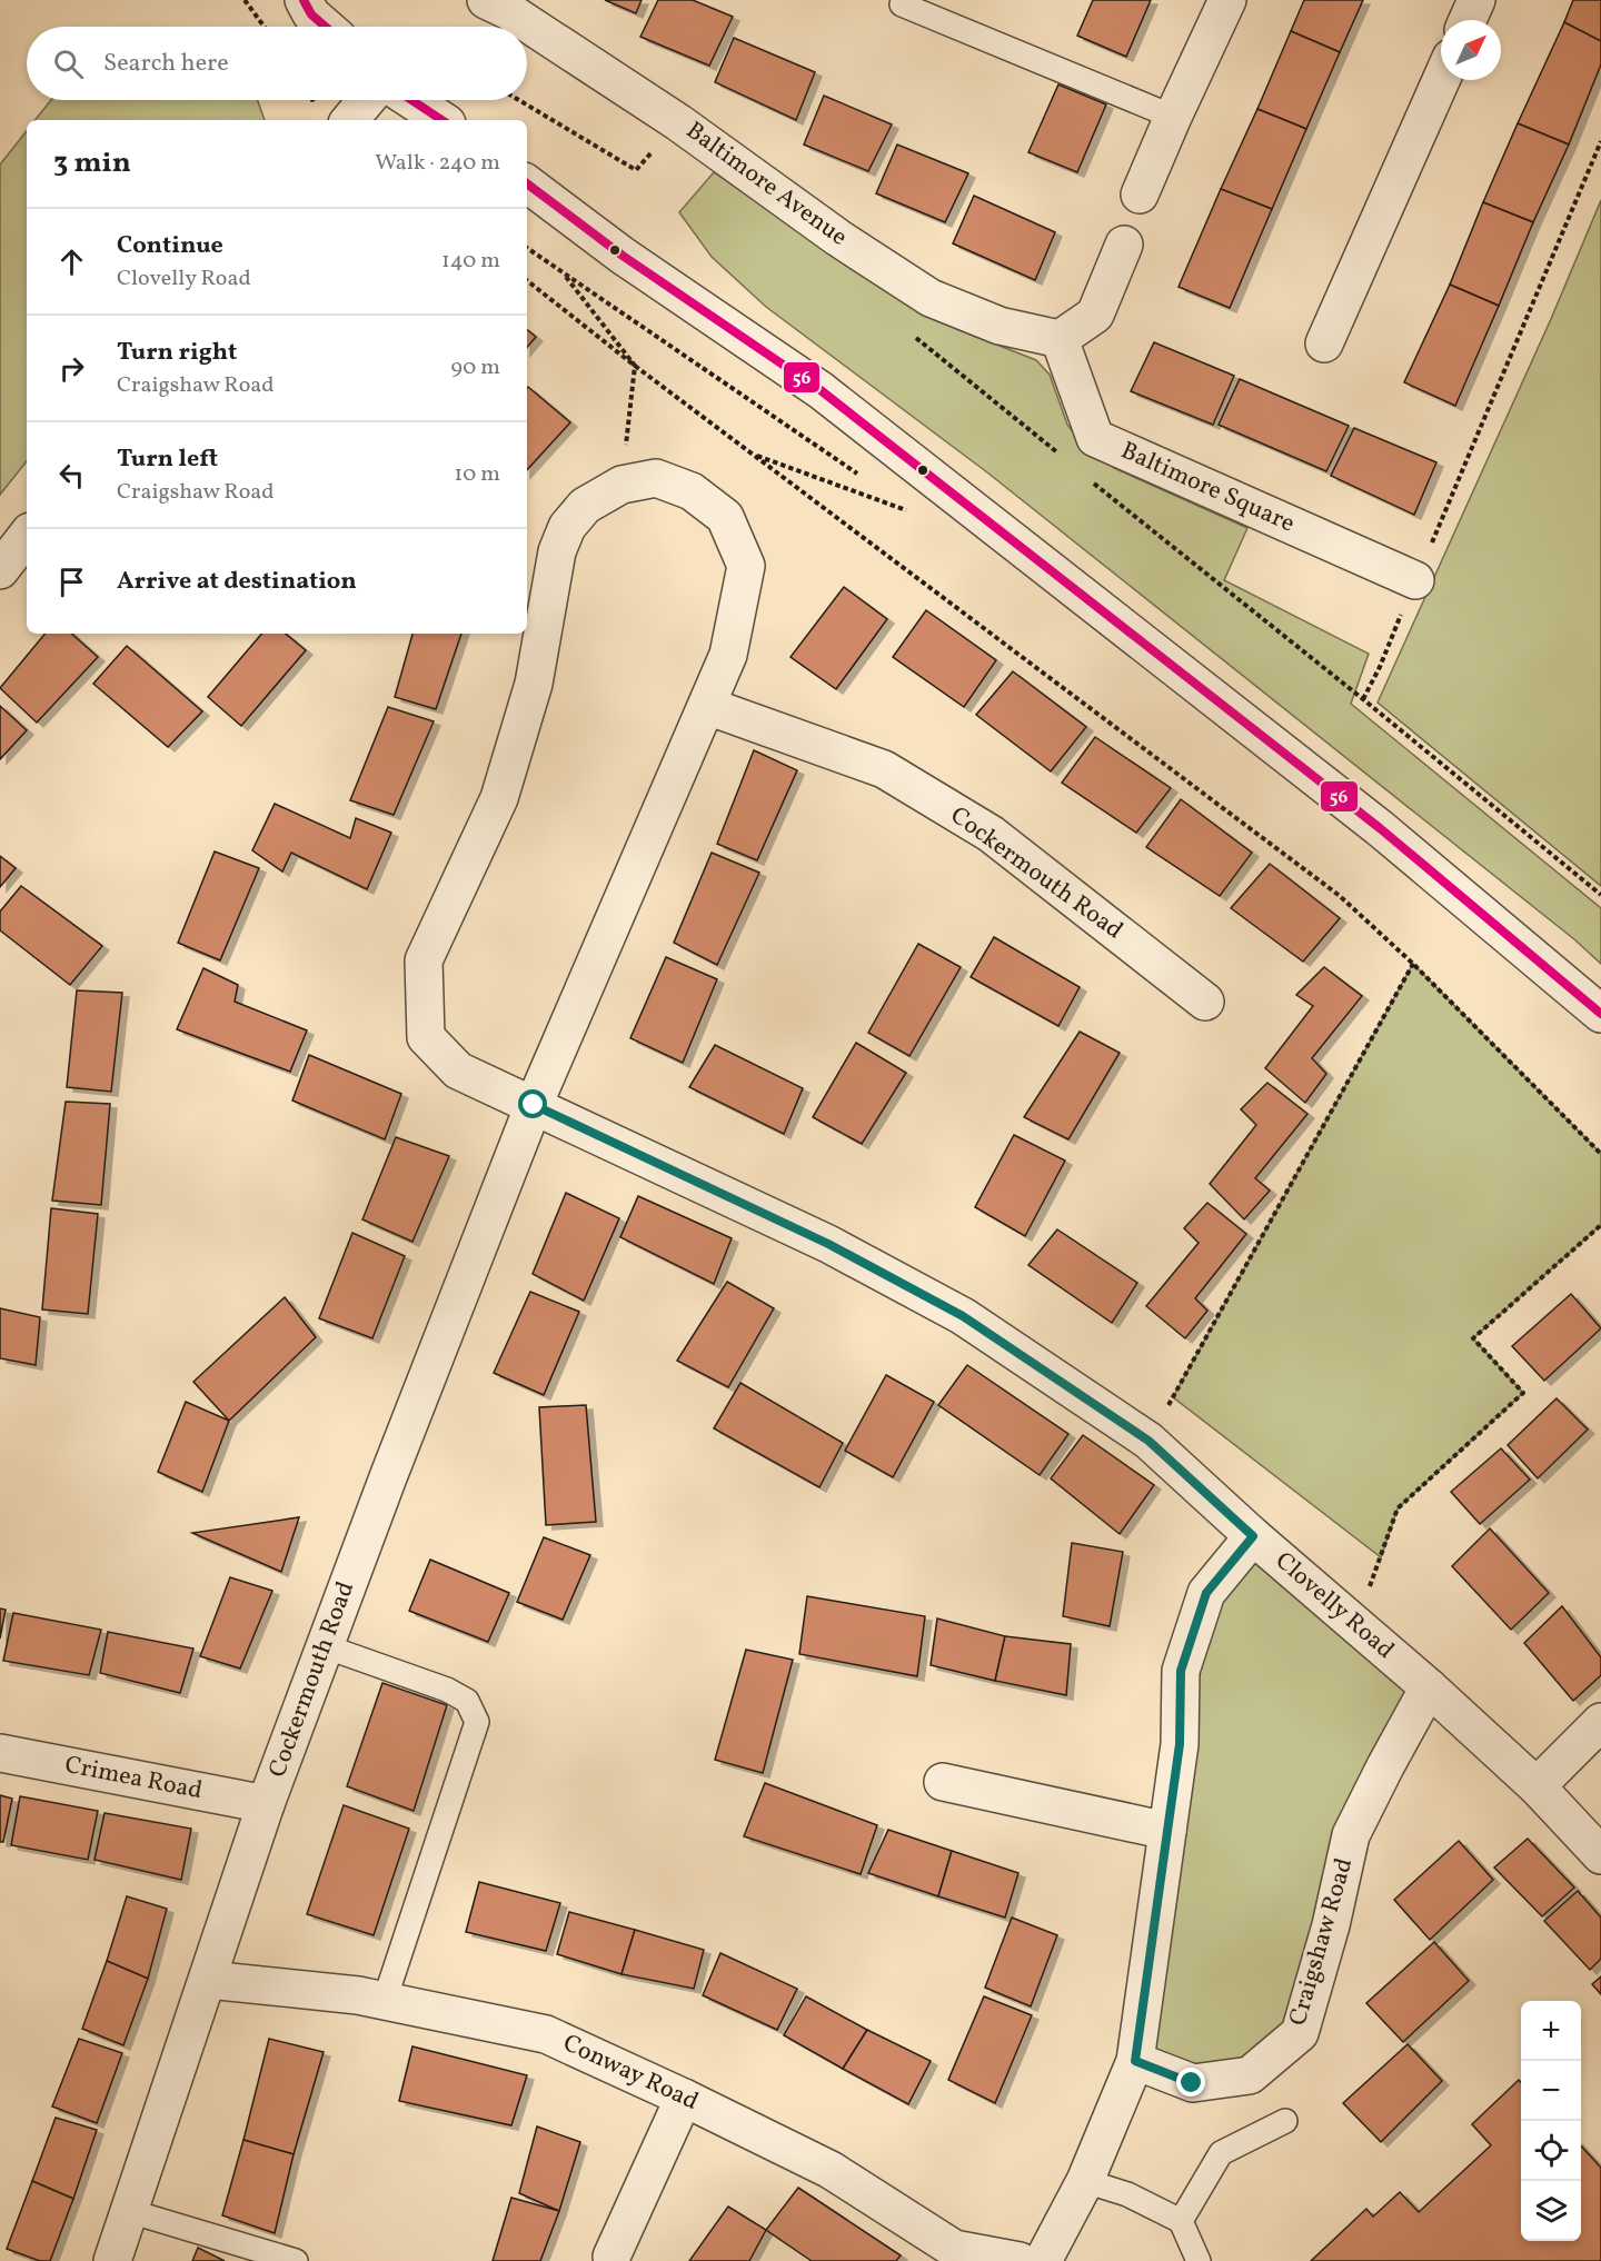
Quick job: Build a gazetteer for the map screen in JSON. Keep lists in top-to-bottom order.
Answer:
{
  "streets": {
    "street": [
      "Baltimore Avenue",
      "Baltimore Square",
      "Cockermouth Road",
      "Clovelly Road",
      "Crimea Road",
      "Craigshaw Road",
      "Conway Road"
    ]
  },
  "crossings": [
    ["Baltimore Avenue", "Baltimore Square"],
    ["Cockermouth Road", "Clovelly Road"],
    ["Cockermouth Road", "Crimea Road"],
    ["Cockermouth Road", "Conway Road"],
    ["Clovelly Road", "Craigshaw Road"]
  ],
  "lines": ["transit line 56"],
  "north": "top right",
  "page": {
    "search": "Search here",
    "heading": ["3 min", "Walk · 240 m"],
    "list": [
      ["Continue", "Clovelly Road", "140 m"],
      ["Turn right", "Craigshaw Road", "90 m"],
      ["Turn left", "Craigshaw Road", "10 m"],
      "Arrive at destination"
    ],
    "map_buttons": ["+", "−"]
  }
}
